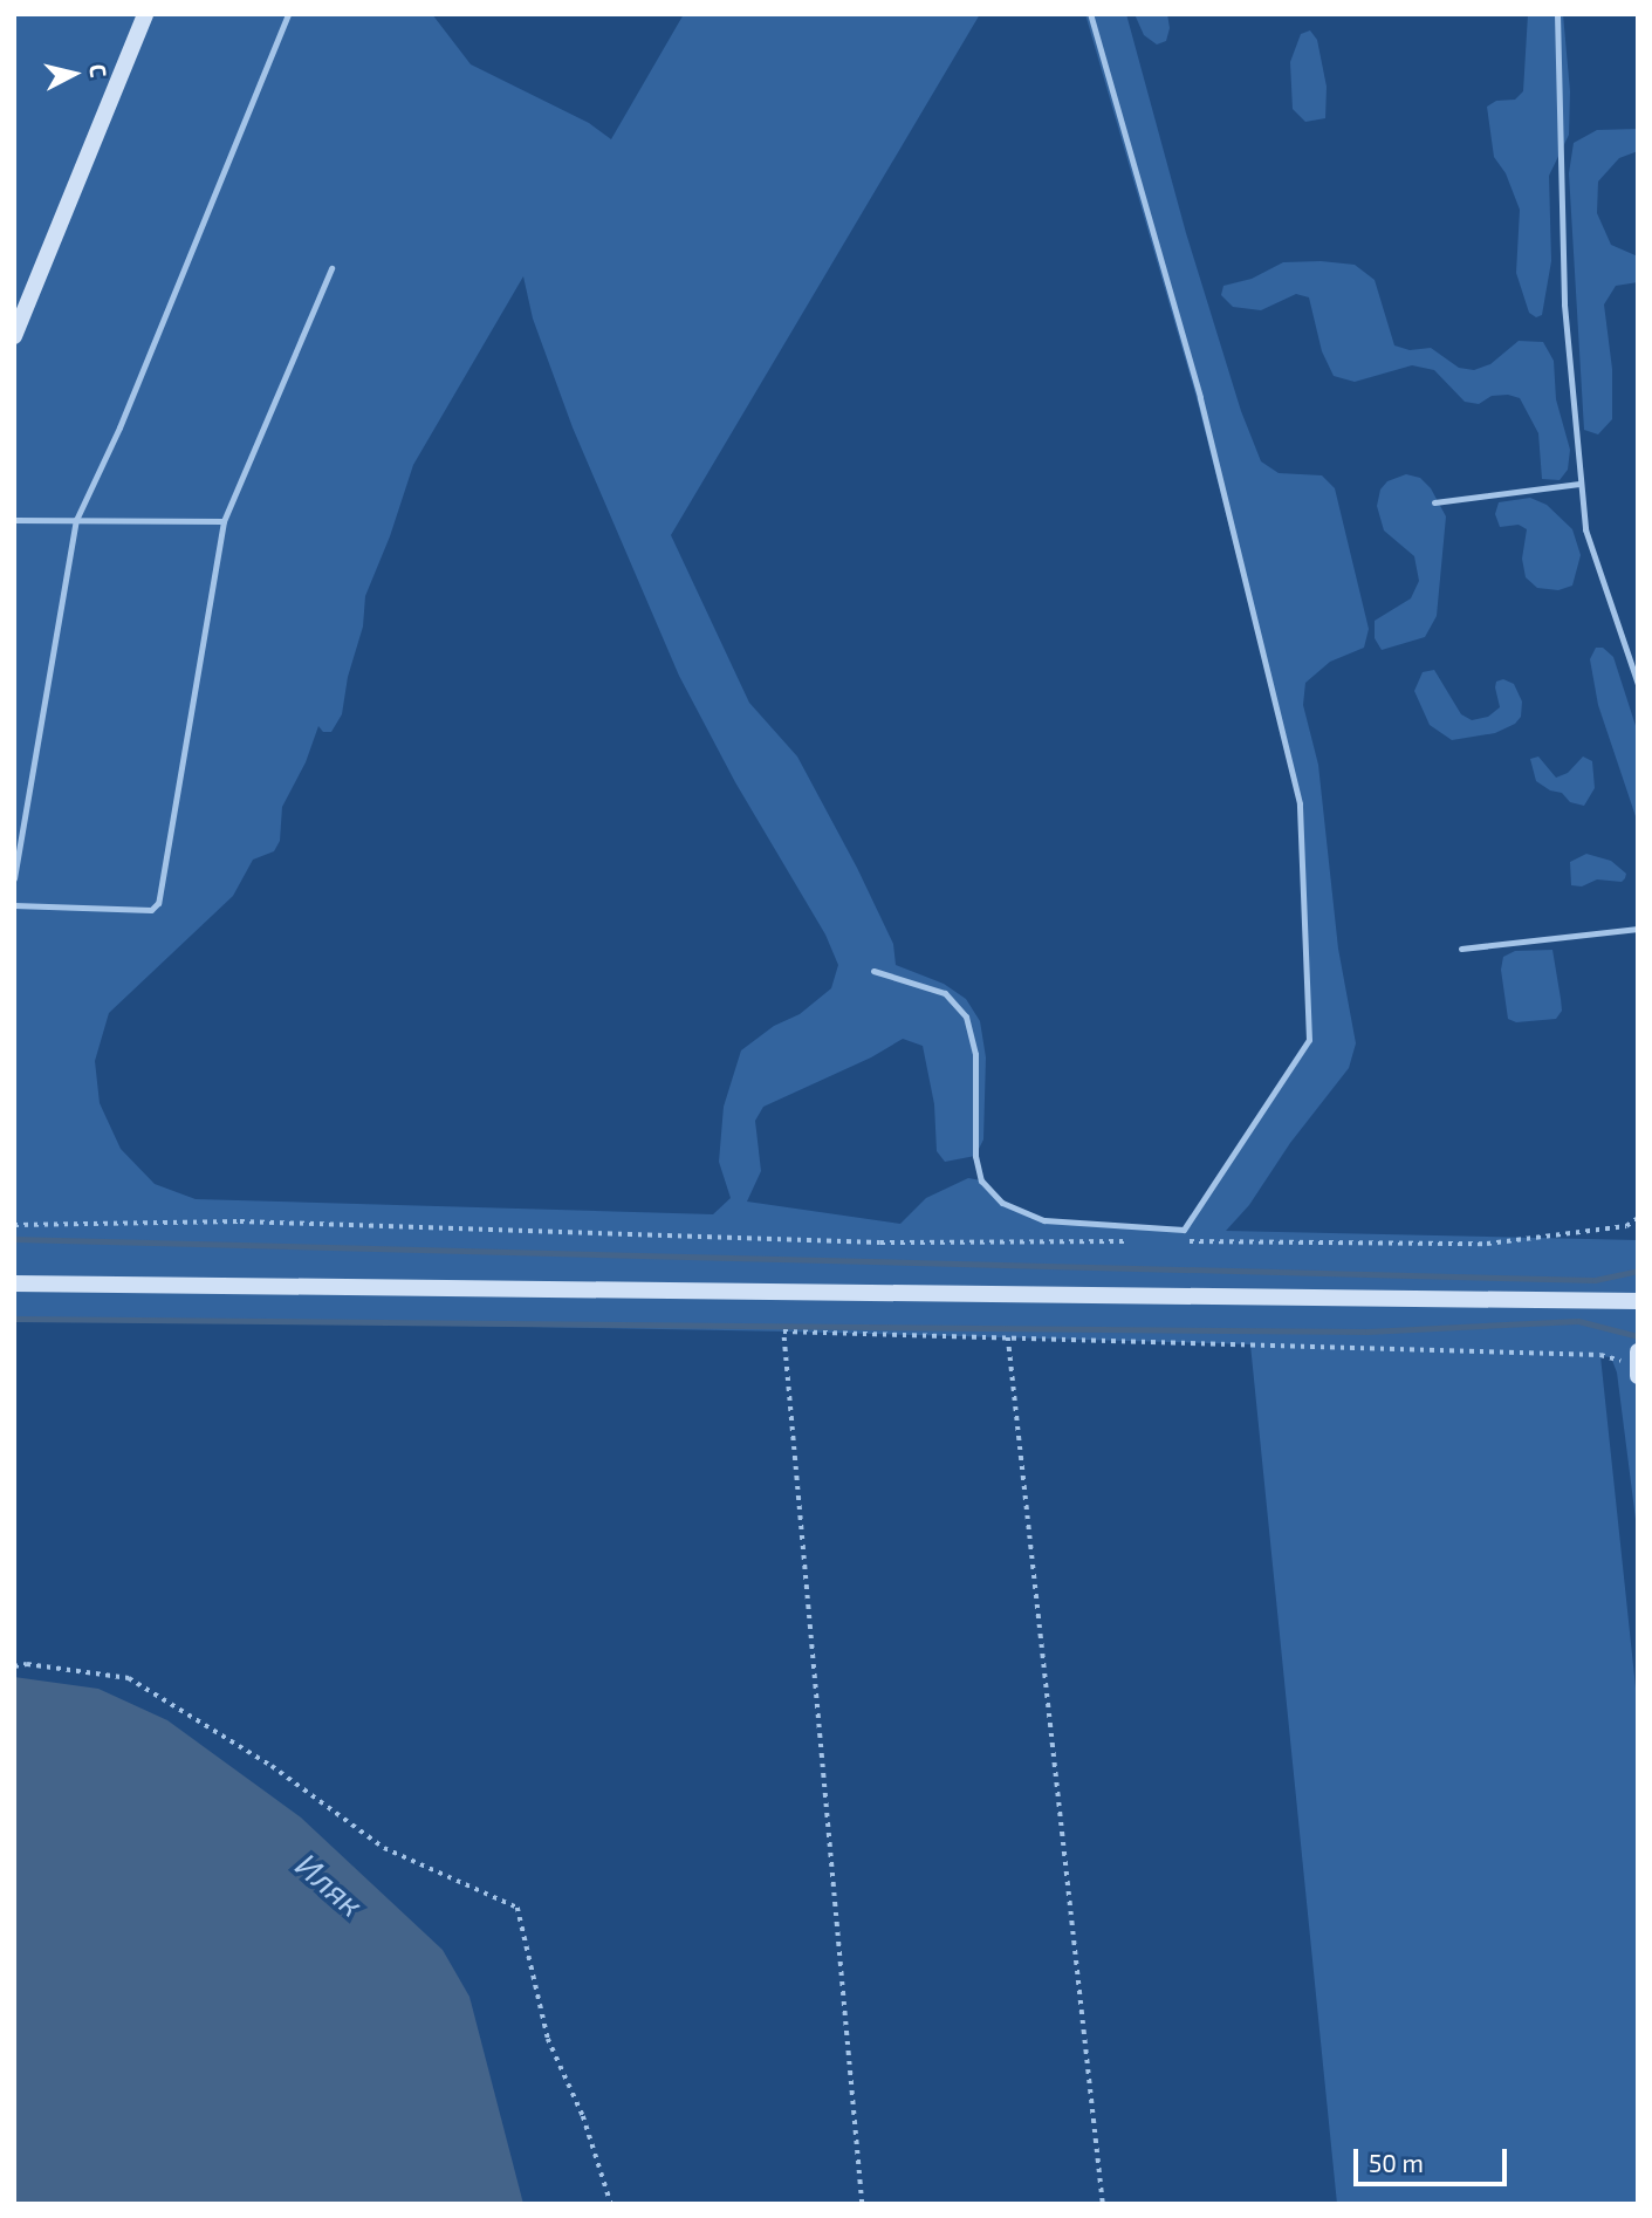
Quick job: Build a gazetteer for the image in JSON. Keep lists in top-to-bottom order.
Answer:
{
  "water": ["Иляк"],
  "scale_bar": "50 m",
  "north": "right"
}
